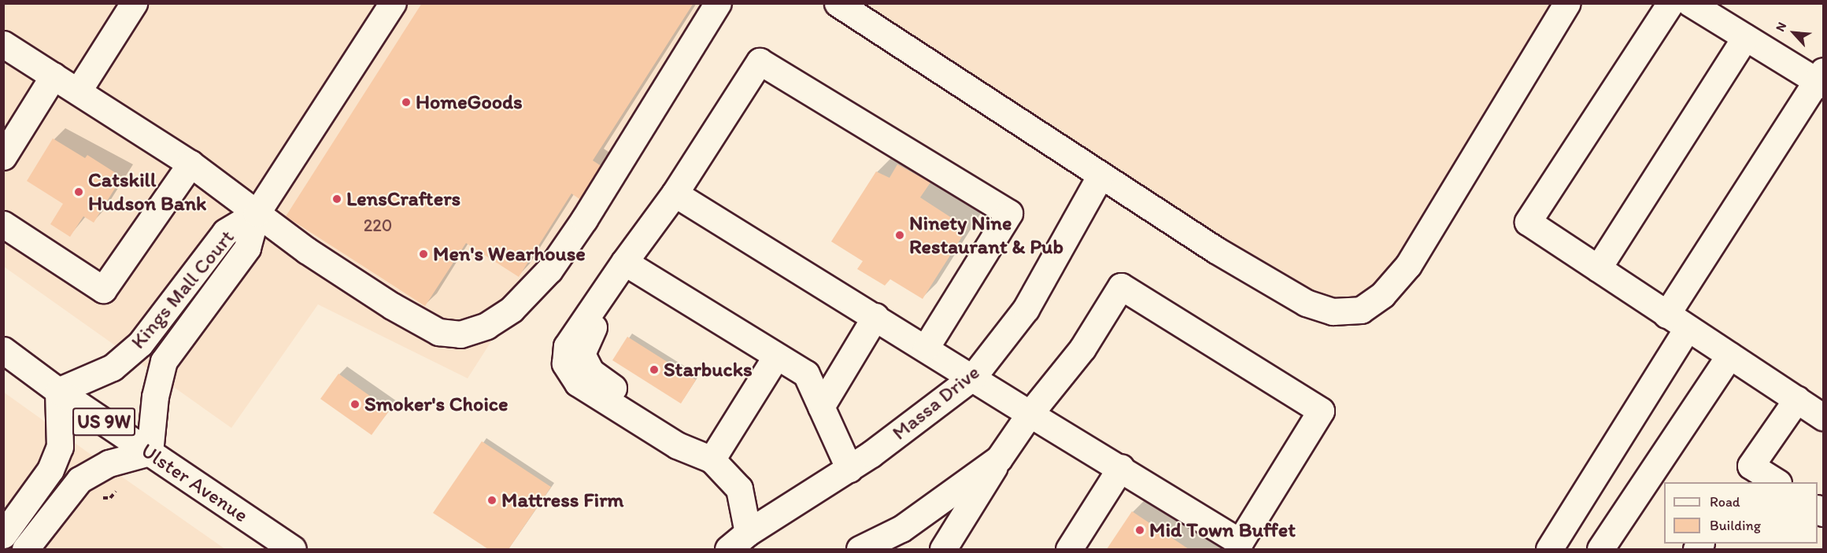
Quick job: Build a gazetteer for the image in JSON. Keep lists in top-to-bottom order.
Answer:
{
  "streets": {
    "street": [
      "Kings Mall Court",
      "Massa Drive",
      "US 9W",
      "Ulster Avenue"
    ]
  },
  "crossings": [
    ["Kings Mall Court", "Ulster Avenue"]
  ],
  "places": [
    "HomeGoods",
    "Catskill Hudson Bank",
    "LensCrafters",
    "Ninety Nine Restaurant & Pub",
    "Men's Wearhouse",
    "Starbucks",
    "Smoker's Choice",
    "Mattress Firm",
    "Mid Town Buffet"
  ],
  "house_numbers": ["220"],
  "legend": ["Road", "Building"],
  "north": "top left"
}
